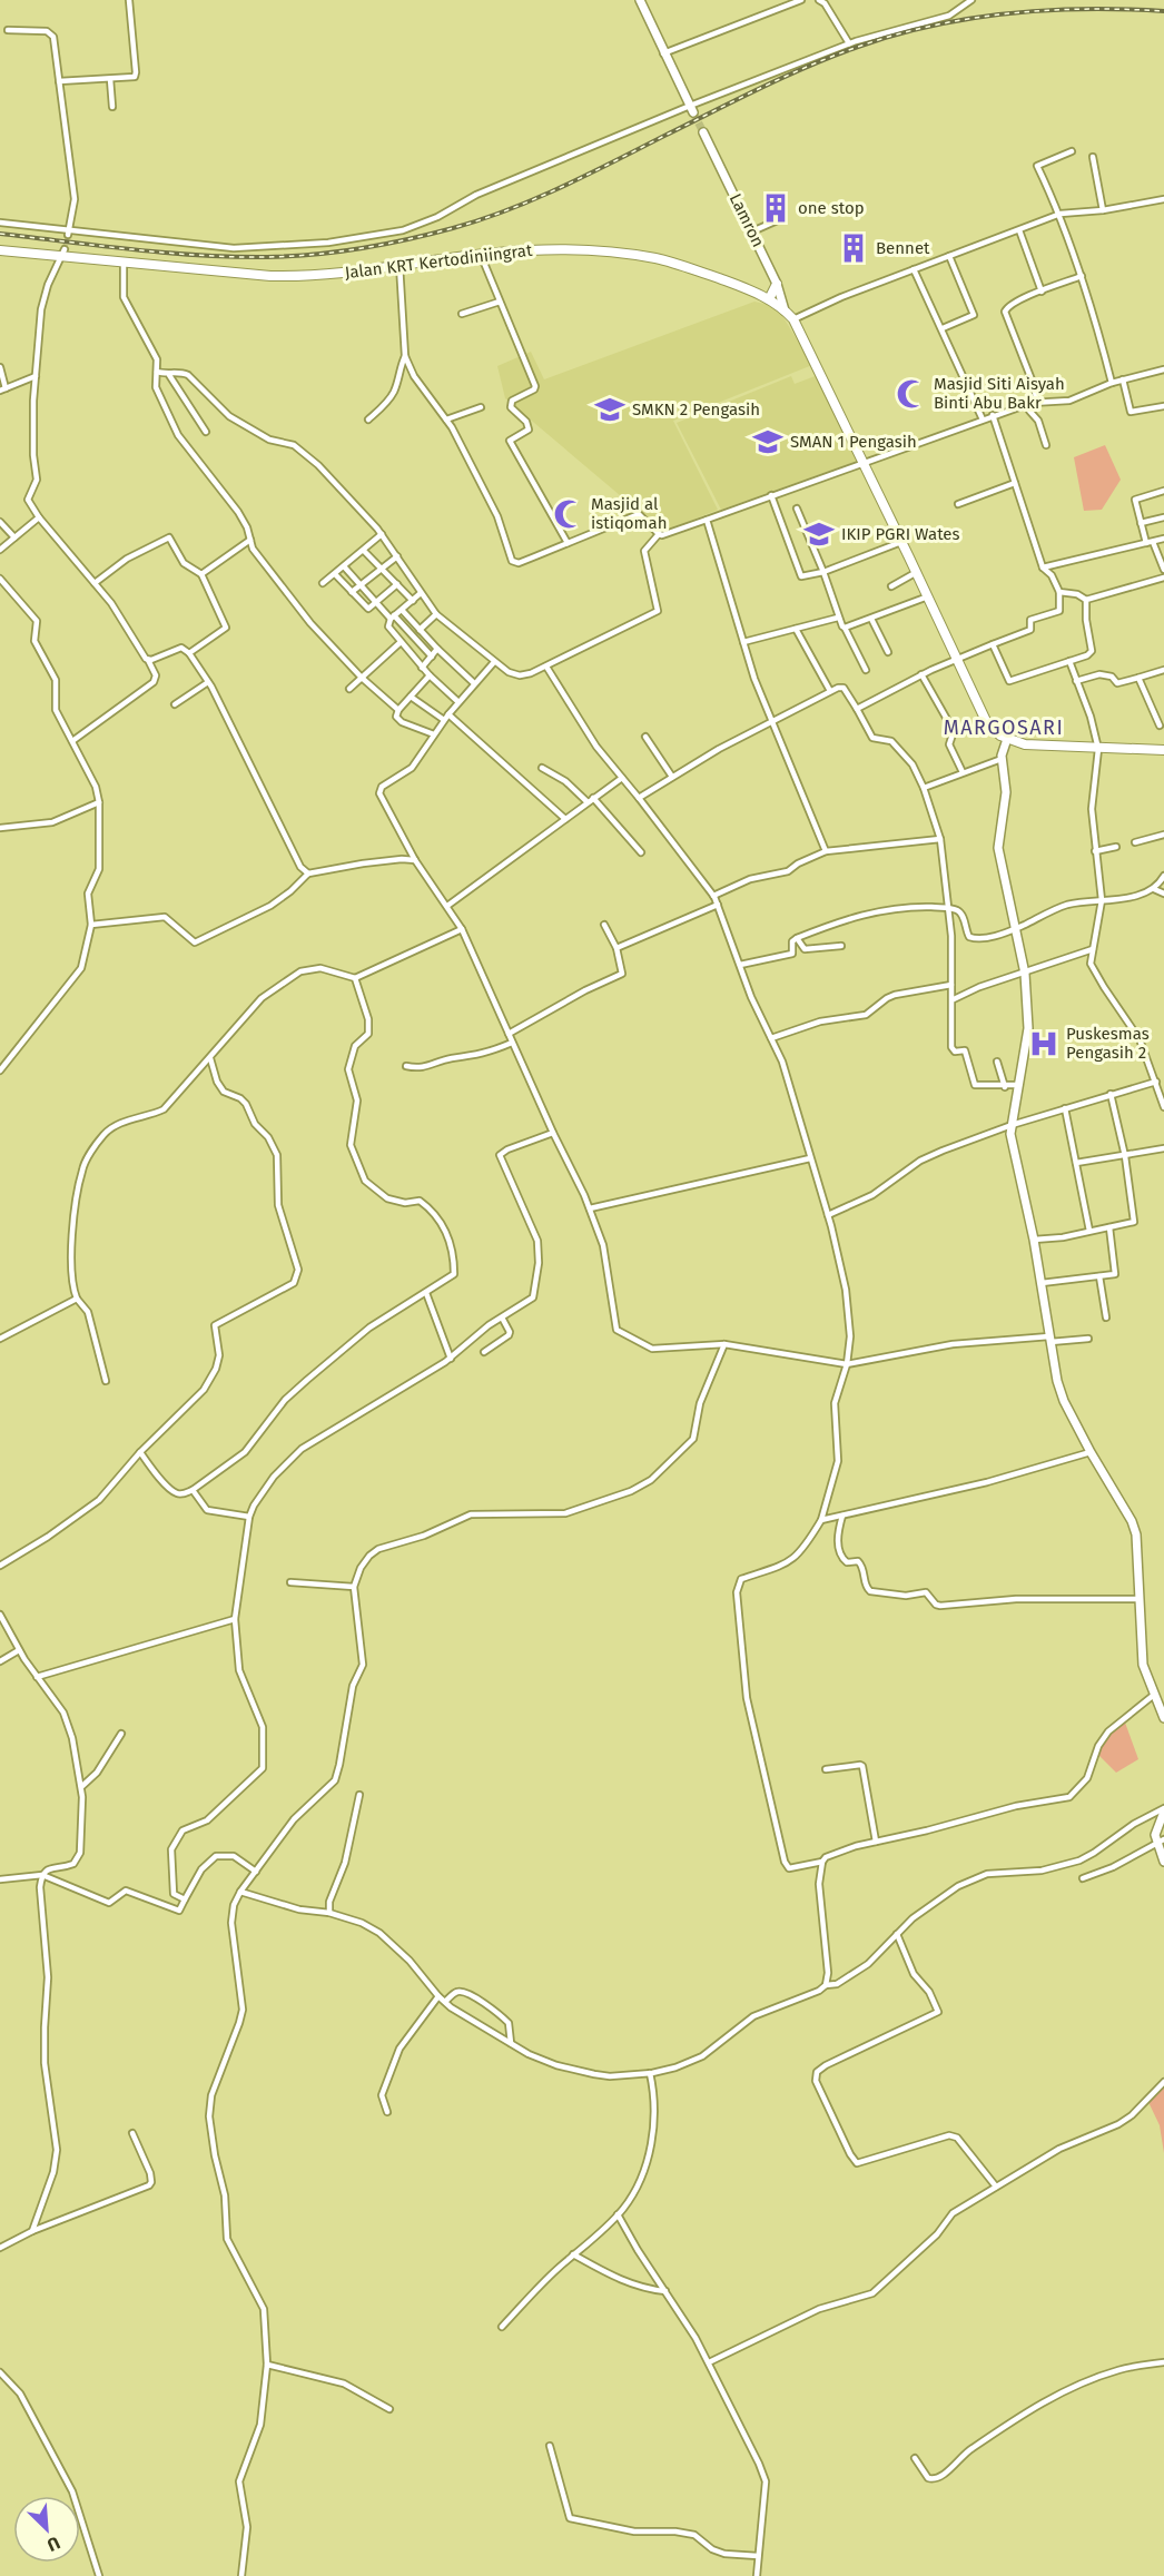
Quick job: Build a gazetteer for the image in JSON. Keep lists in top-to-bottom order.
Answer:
{
  "streets": {
    "main road": ["Jalan KRT Kertodiniingrat"],
    "street": ["Lamron"]
  },
  "crossings": [
    ["Lamron", "Jalan KRT Kertodiniingrat"]
  ],
  "districts": ["MARGOSARI"],
  "places": {
    "building": ["one stop", "Bennet"],
    "mosque": ["Masjid Siti Aisyah Binti Abu Bakr", "Masjid al istiqomah"],
    "school or university": ["SMKN 2 Pengasih", "SMAN 1 Pengasih", "IKIP PGRI Wates"],
    "hospital": ["Puskesmas Pengasih 2"]
  },
  "north": "bottom right"
}
